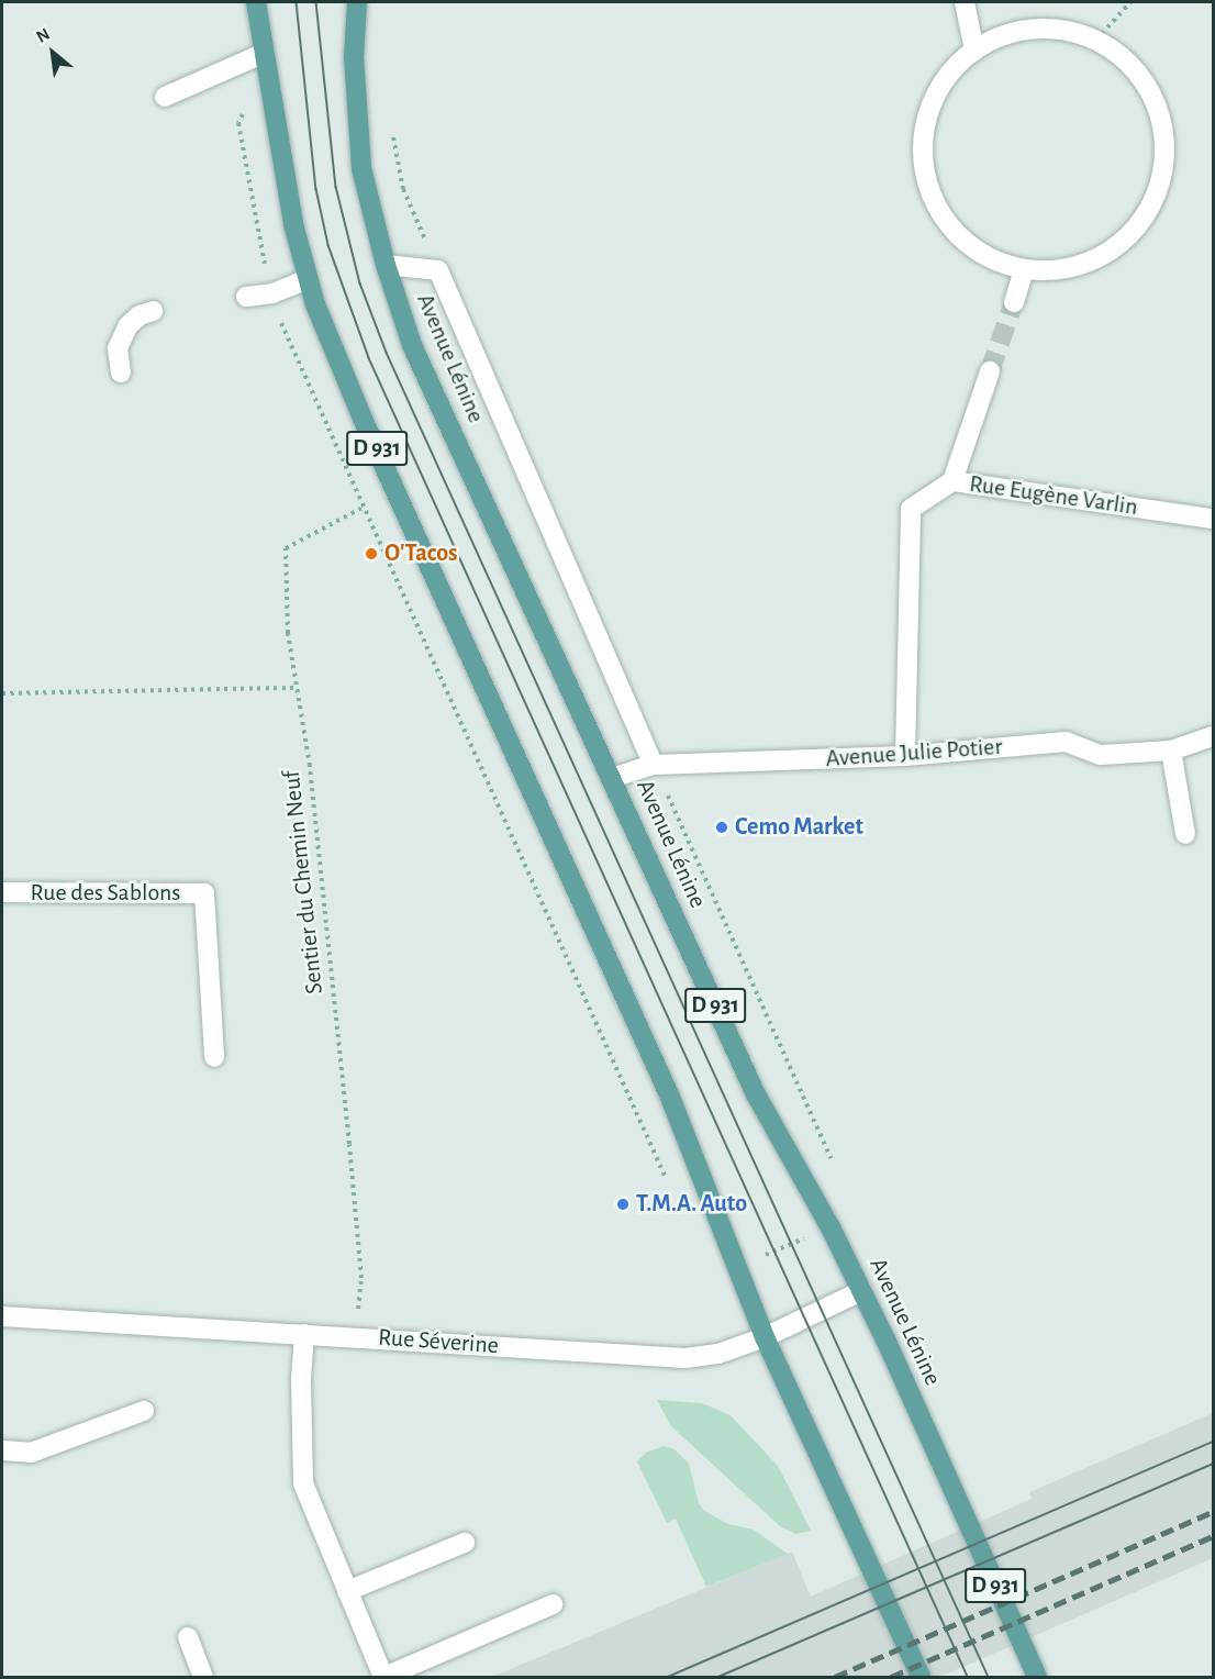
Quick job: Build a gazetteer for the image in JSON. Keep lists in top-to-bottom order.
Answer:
{
  "streets": {
    "main road": ["Avenue Lénine", "D 931"],
    "street": [
      "Rue Eugène Varlin",
      "Avenue Julie Potier",
      "Rue des Sablons",
      "Rue Séverine"
    ],
    "path": ["Sentier du Chemin Neuf"]
  },
  "crossings": [
    ["Avenue Lénine", "Avenue Julie Potier"],
    ["Avenue Lénine", "Rue Séverine"],
    ["D 931", "Sentier du Chemin Neuf"],
    ["D 931", "Rue Séverine"],
    ["Rue Eugène Varlin", "Avenue Julie Potier"],
    ["Sentier du Chemin Neuf", "Rue Séverine"]
  ],
  "places": ["O'Tacos", "Cemo Market", "T.M.A. Auto"],
  "north": "top left"
}
